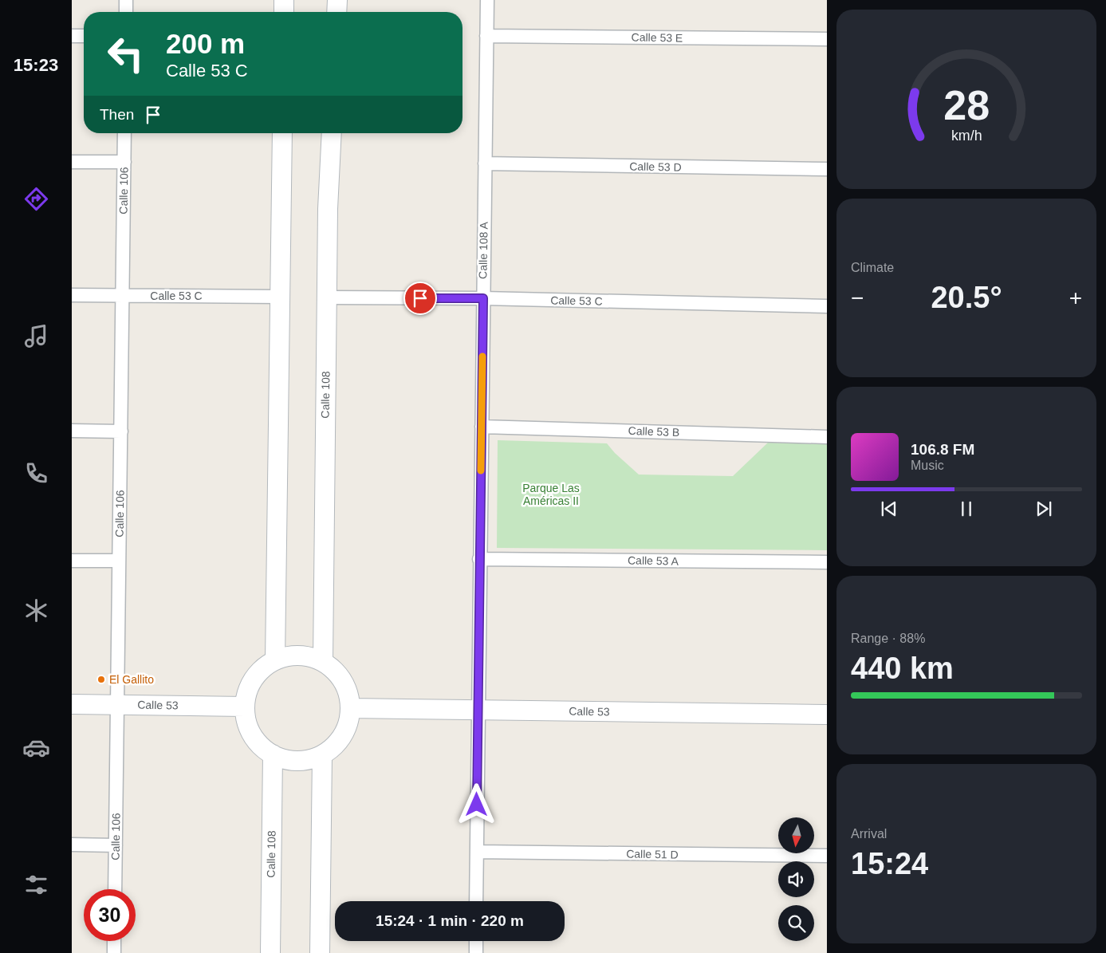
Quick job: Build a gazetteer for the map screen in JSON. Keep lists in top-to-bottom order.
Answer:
{
  "streets": {
    "main road": ["Calle 108", "Calle 53"],
    "street": [
      "Calle 53 E",
      "Calle 53 D",
      "Calle 106",
      "Calle 108 A",
      "Calle 53 C",
      "Calle 53 B",
      "Calle 53 A",
      "Calle 51 D"
    ]
  },
  "crossings": [
    ["Calle 53 E", "Calle 108 A"],
    ["Calle 53 D", "Calle 108 A"],
    ["Calle 106", "Calle 53 C"],
    ["Calle 106", "Calle 53"],
    ["Calle 108 A", "Calle 53 C"],
    ["Calle 108 A", "Calle 53 B"],
    ["Calle 108 A", "Calle 53 A"],
    ["Calle 108 A", "Calle 53"],
    ["Calle 108 A", "Calle 51 D"],
    ["Calle 53 C", "Calle 108"],
    ["Calle 108", "Calle 53"]
  ],
  "parks": ["Parque Las Américas II"],
  "places": ["El Gallito"],
  "north": "bottom",
  "page": {
    "tabs": "15:23",
    "turn": ["200 m", "Calle 53 C"],
    "then": "Then",
    "tile": [
      "Climate",
      ["Range · 88%", "440 km"],
      ["Arrival", "15:24"]
    ],
    "heat": ["−", "20.5°", "+"],
    "song": ["106.8 FM", "Music"],
    "limit": "30",
    "trip": "15:24 · 1 min · 220 m",
    "gauge": ["28", "km/h"]
  }
}
